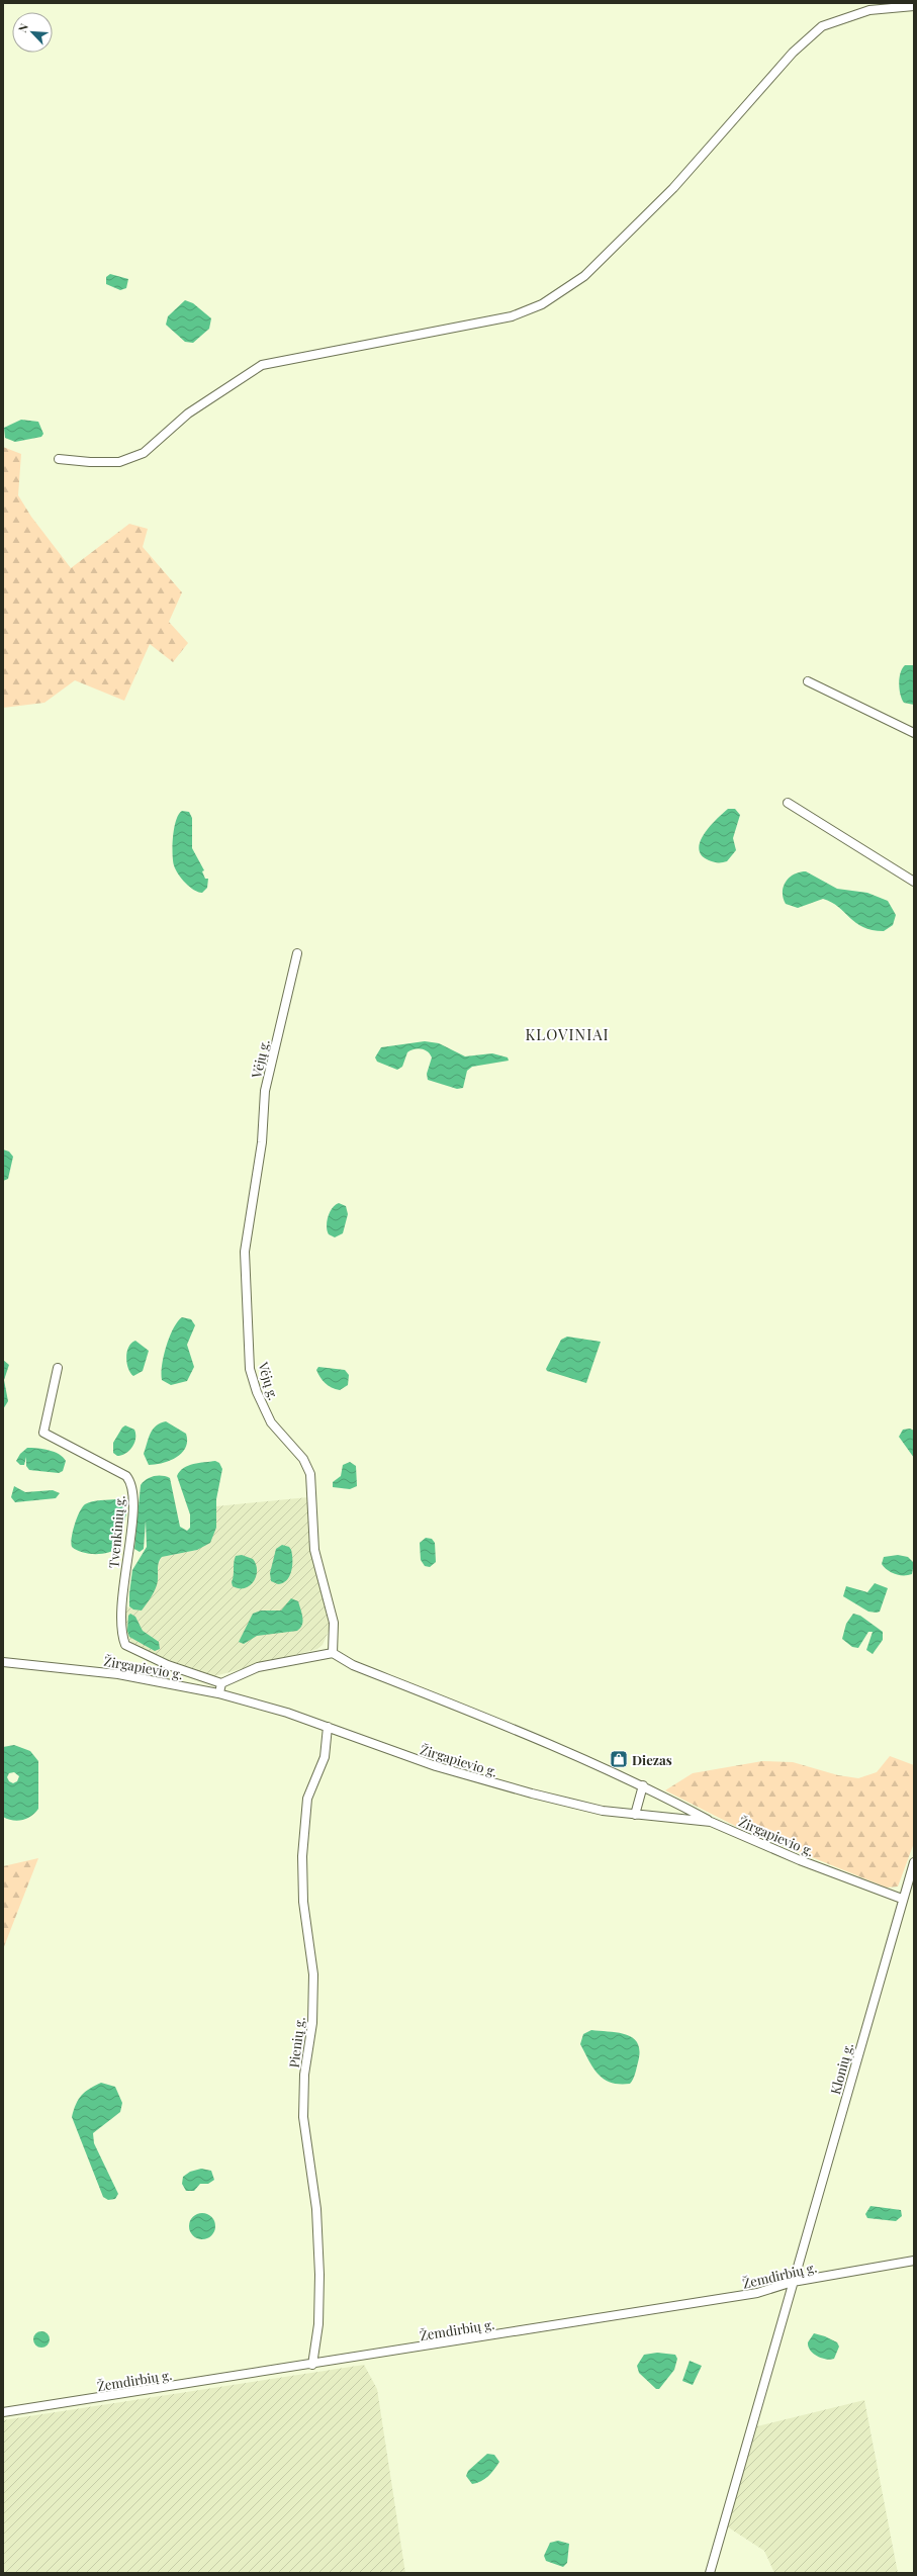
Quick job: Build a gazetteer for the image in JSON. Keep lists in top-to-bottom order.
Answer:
{
  "streets": {
    "street": [
      "Vėjų g.",
      "Tvenkinių g.",
      "Žirgapievio g.",
      "Pienių g.",
      "Klonių g.",
      "Žemdirbių g."
    ]
  },
  "crossings": [
    ["Žirgapievio g.", "Pienių g."],
    ["Žirgapievio g.", "Klonių g."],
    ["Pienių g.", "Žemdirbių g."],
    ["Klonių g.", "Žemdirbių g."]
  ],
  "districts": ["KLOVINIAI"],
  "places": {
    "shop": ["Diezas"]
  },
  "north": "top left"
}
